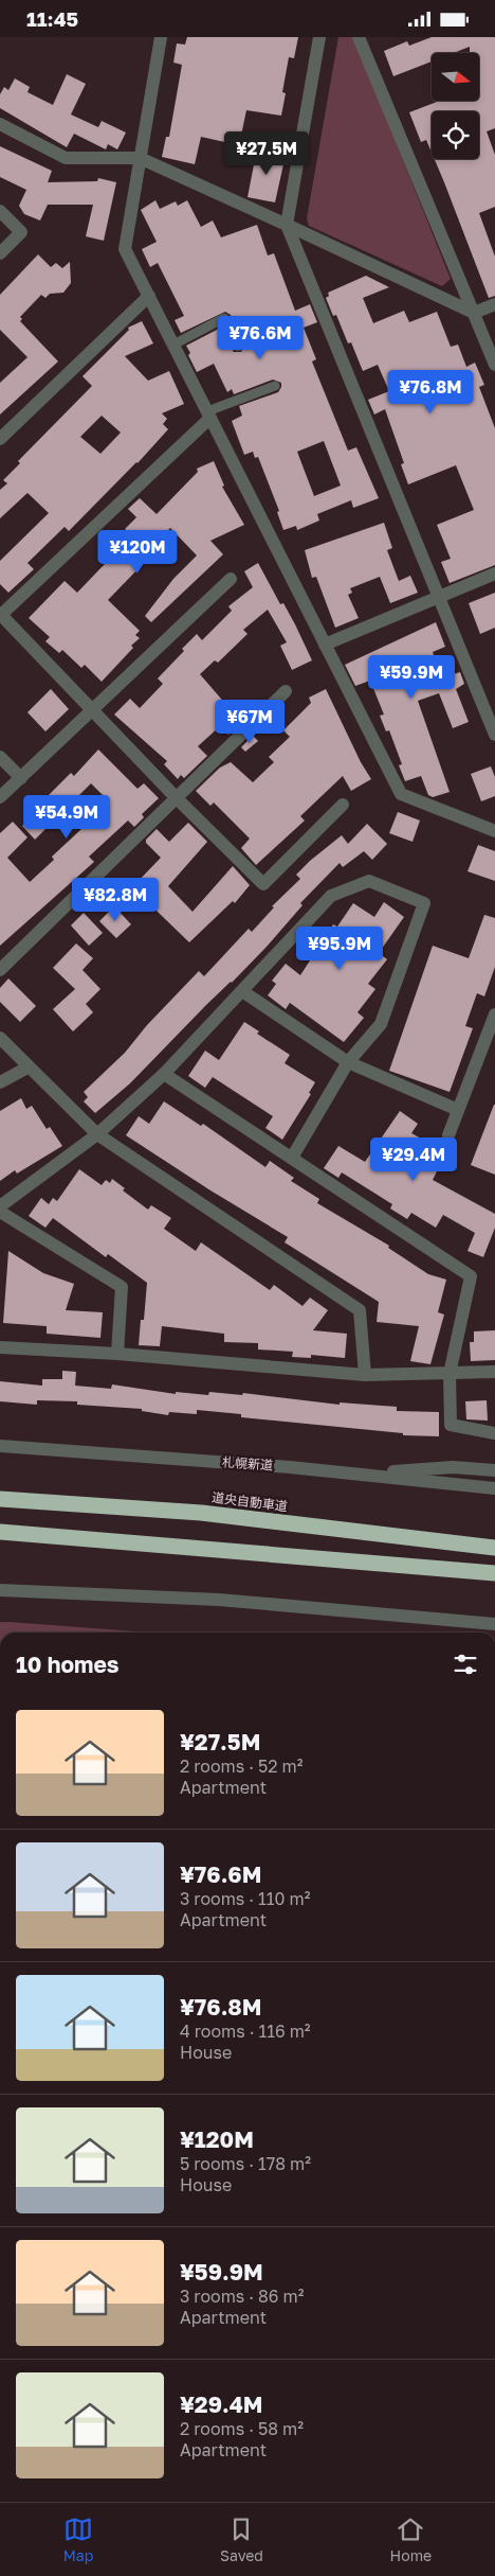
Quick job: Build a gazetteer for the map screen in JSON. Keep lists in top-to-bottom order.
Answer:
{
  "streets": {
    "highway": ["道央自動車道"],
    "street": ["札幌新道"]
  },
  "north": "right",
  "page": {
    "status": "11:45",
    "price": [
      "¥27.5M",
      "¥76.6M",
      "¥76.8M",
      "¥120M",
      "¥59.9M",
      "¥67M",
      "¥54.9M",
      "¥82.8M",
      "¥95.9M",
      "¥29.4M"
    ],
    "heading": "10 homes",
    "list": [
      {
        "name": "¥27.5M",
        "note": "2 rooms · 52 m² · Apartment"
      },
      {
        "name": "¥76.6M",
        "note": "3 rooms · 110 m² · Apartment"
      },
      {
        "name": "¥76.8M",
        "note": "4 rooms · 116 m² · House"
      },
      {
        "name": "¥120M",
        "note": "5 rooms · 178 m² · House"
      },
      {
        "name": "¥59.9M",
        "note": "3 rooms · 86 m² · Apartment"
      },
      {
        "name": "¥29.4M",
        "note": "2 rooms · 58 m² · Apartment"
      }
    ],
    "tabs": ["Map", "Saved", "Home"]
  }
}
